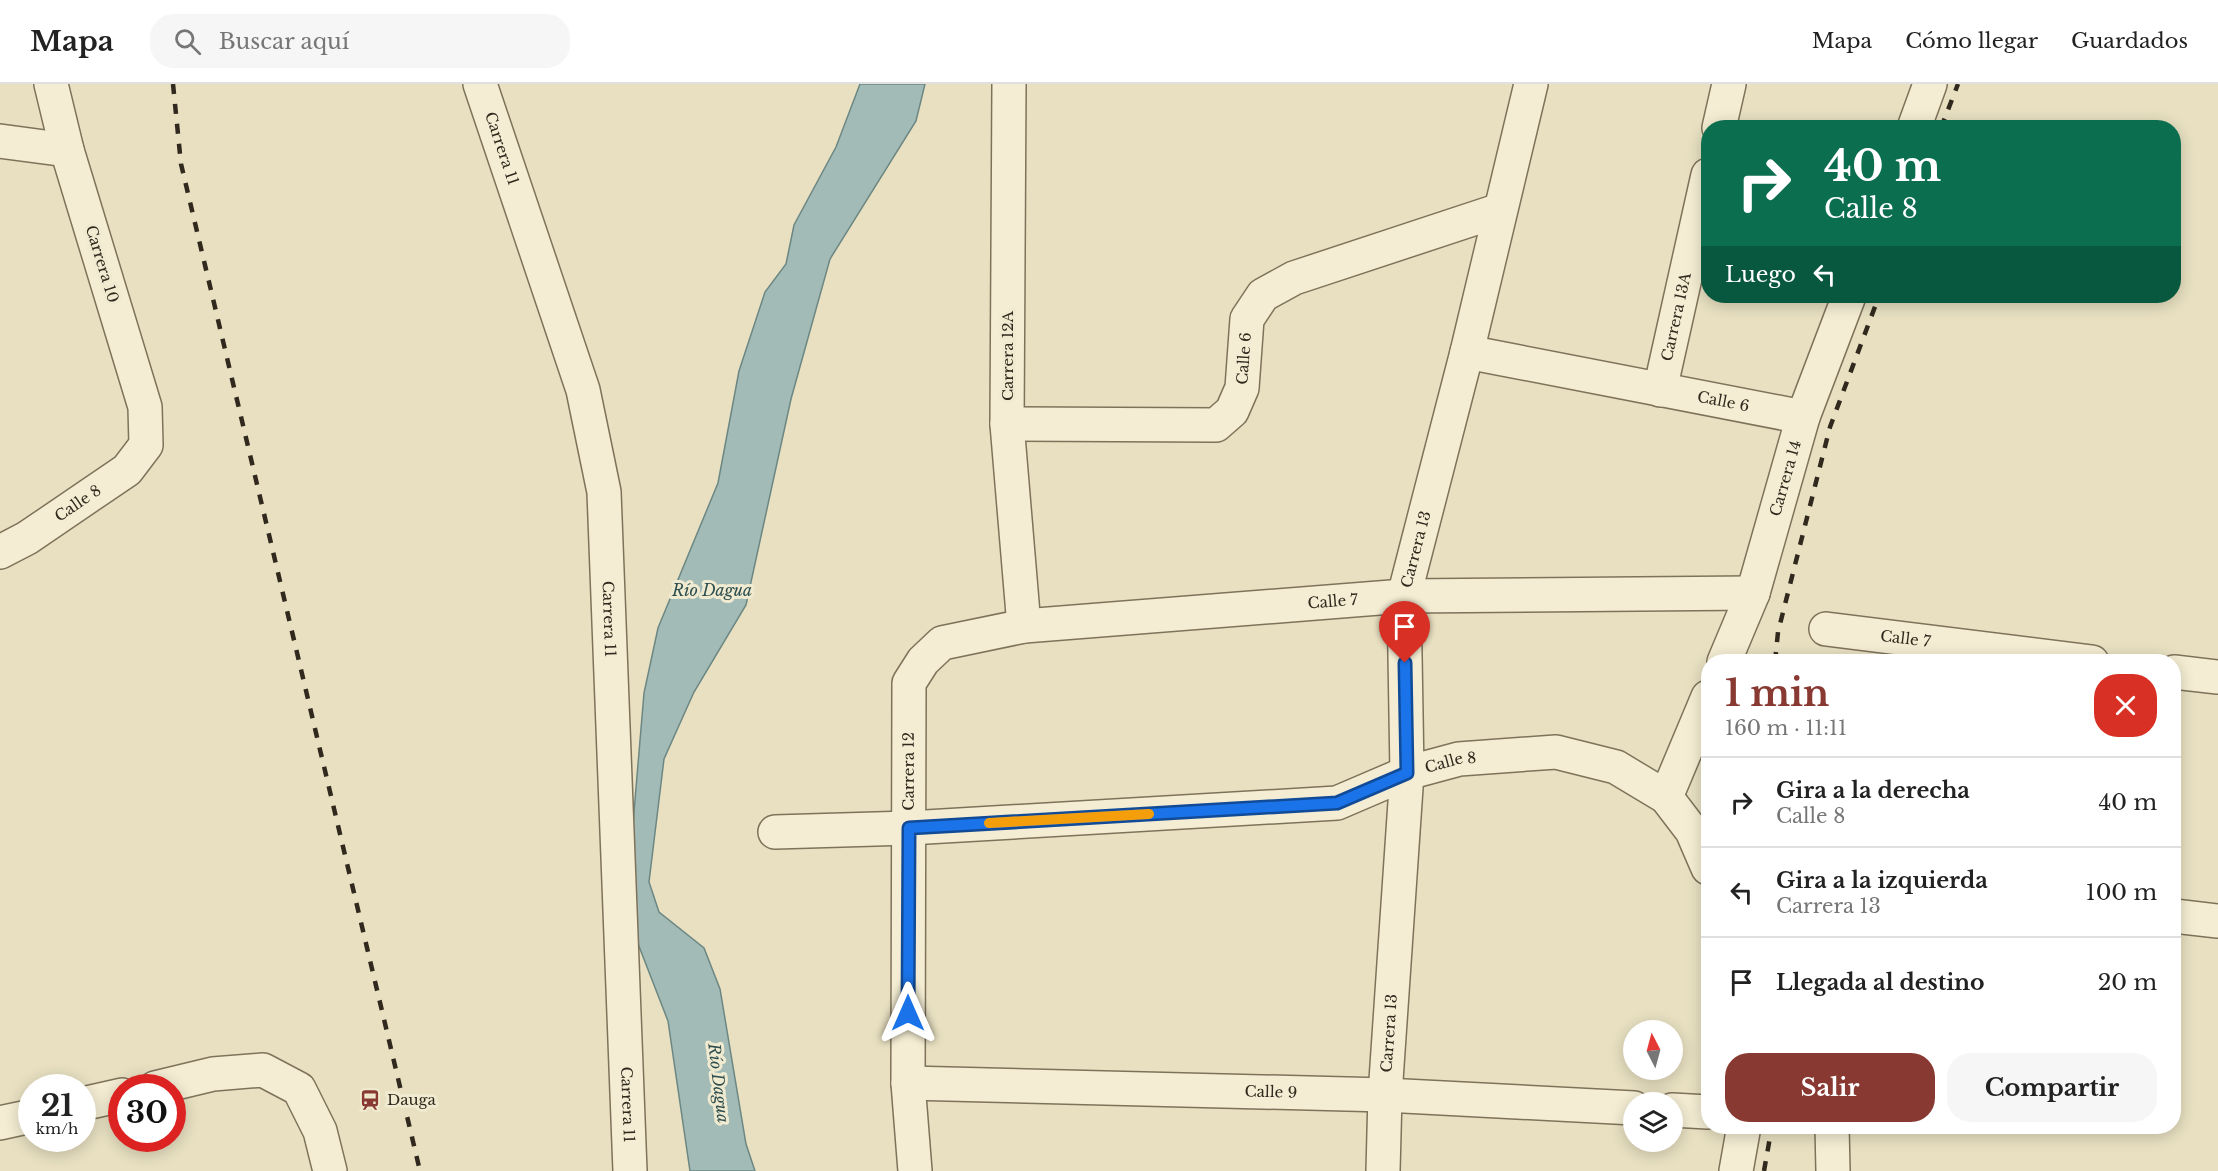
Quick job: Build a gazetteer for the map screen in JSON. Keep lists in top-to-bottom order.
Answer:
{
  "streets": {
    "street": [
      "Carrera 11",
      "Carrera 10",
      "Carrera 13A",
      "Carrera 12A",
      "Calle 6",
      "Carrera 14",
      "Calle 8",
      "Carrera 13",
      "Calle 7",
      "Carrera 12",
      "Calle 9"
    ]
  },
  "crossings": [
    ["Carrera 10", "Calle 8"],
    ["Carrera 13A", "Calle 6"],
    ["Carrera 12A", "Calle 6"],
    ["Carrera 12A", "Calle 7"],
    ["Calle 6", "Carrera 14"],
    ["Calle 6", "Carrera 13"],
    ["Carrera 14", "Calle 7"],
    ["Calle 8", "Carrera 13"],
    ["Calle 8", "Carrera 12"],
    ["Carrera 13", "Calle 7"],
    ["Carrera 13", "Calle 9"],
    ["Calle 7", "Carrera 12"],
    ["Carrera 12", "Calle 9"]
  ],
  "water": ["Río Dagua"],
  "places": {
    "station": ["Dauga"]
  },
  "north": "top",
  "page": {
    "header": "Mapa",
    "search": "Buscar aquí",
    "nav": ["Mapa", "Cómo llegar", "Guardados"],
    "turn": ["40 m", "Calle 8"],
    "then": "Luego",
    "heading": ["1 min", "160 m · 11:11"],
    "list": [
      {
        "name": "Gira a la derecha",
        "note": "Calle 8",
        "value": "40 m"
      },
      {
        "name": "Gira a la izquierda",
        "note": "Carrera 13",
        "value": "100 m"
      },
      {
        "name": "Llegada al destino",
        "value": "20 m"
      }
    ],
    "buttons": ["Salir", "Compartir"],
    "speed": "21 km/h",
    "limit": "30"
  }
}
